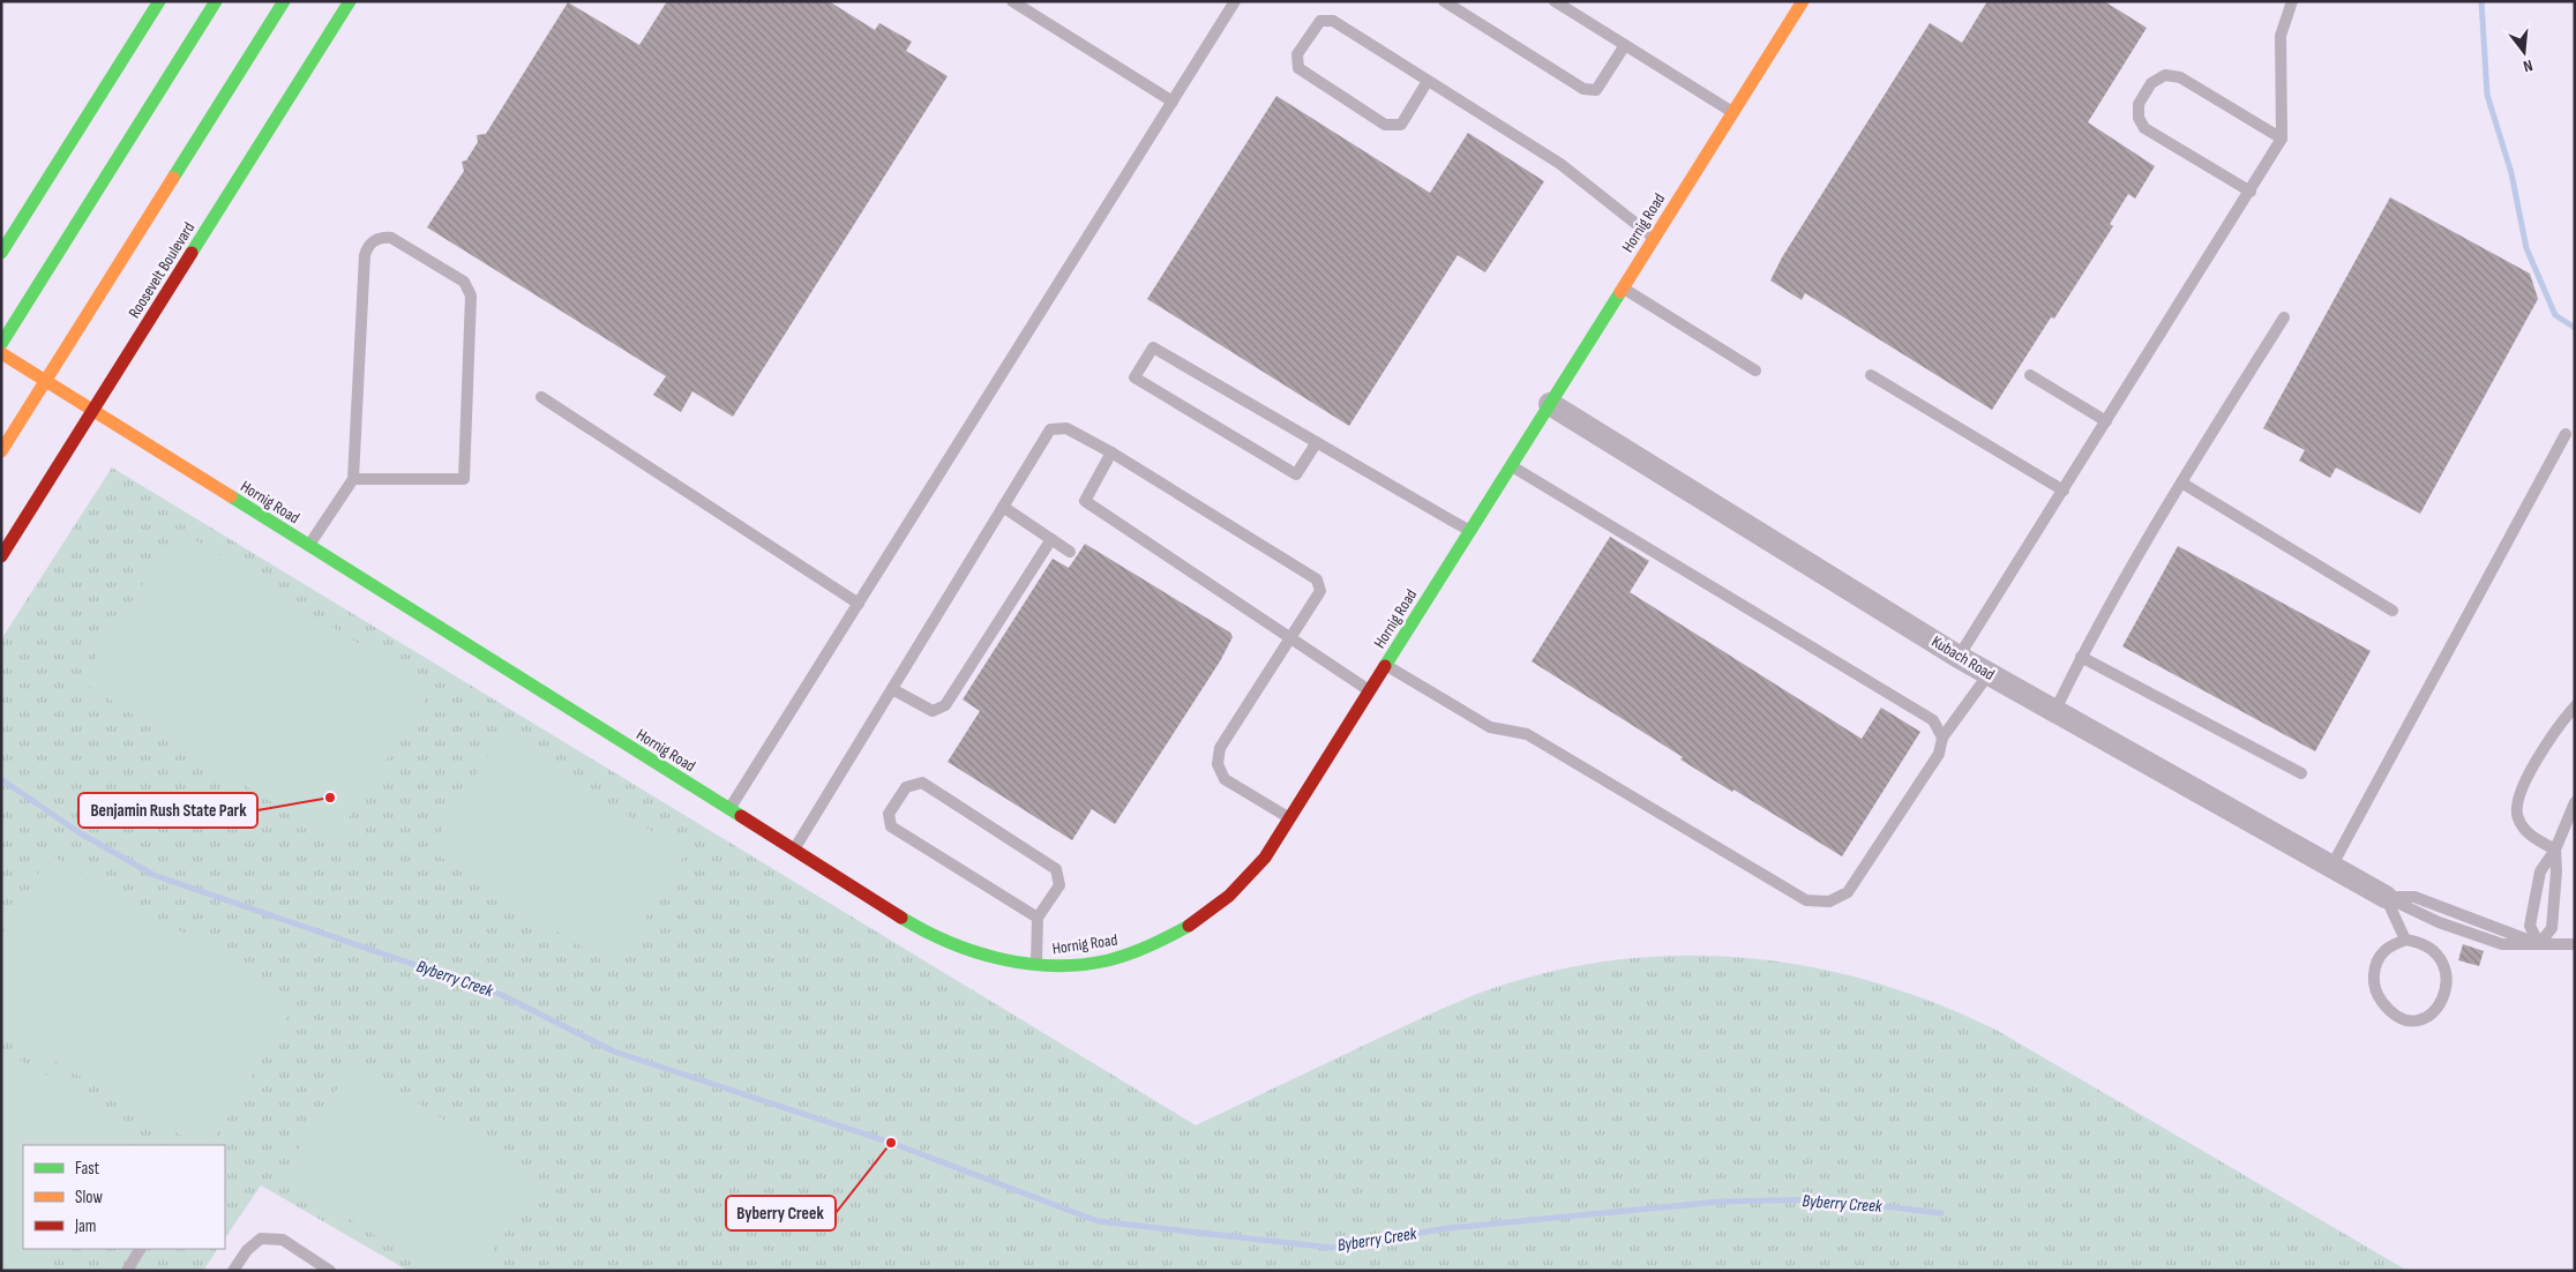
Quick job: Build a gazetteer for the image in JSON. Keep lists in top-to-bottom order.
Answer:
{
  "streets": {
    "main road": ["Hornig Road", "Roosevelt Boulevard"],
    "street": ["Kubach Road"]
  },
  "crossings": [
    ["Hornig Road", "Roosevelt Boulevard"],
    ["Hornig Road", "Kubach Road"]
  ],
  "water": ["Byberry Creek"],
  "places": ["Benjamin Rush State Park", "Byberry Creek"],
  "legend": ["Fast", "Slow", "Jam"],
  "north": "bottom"
}
